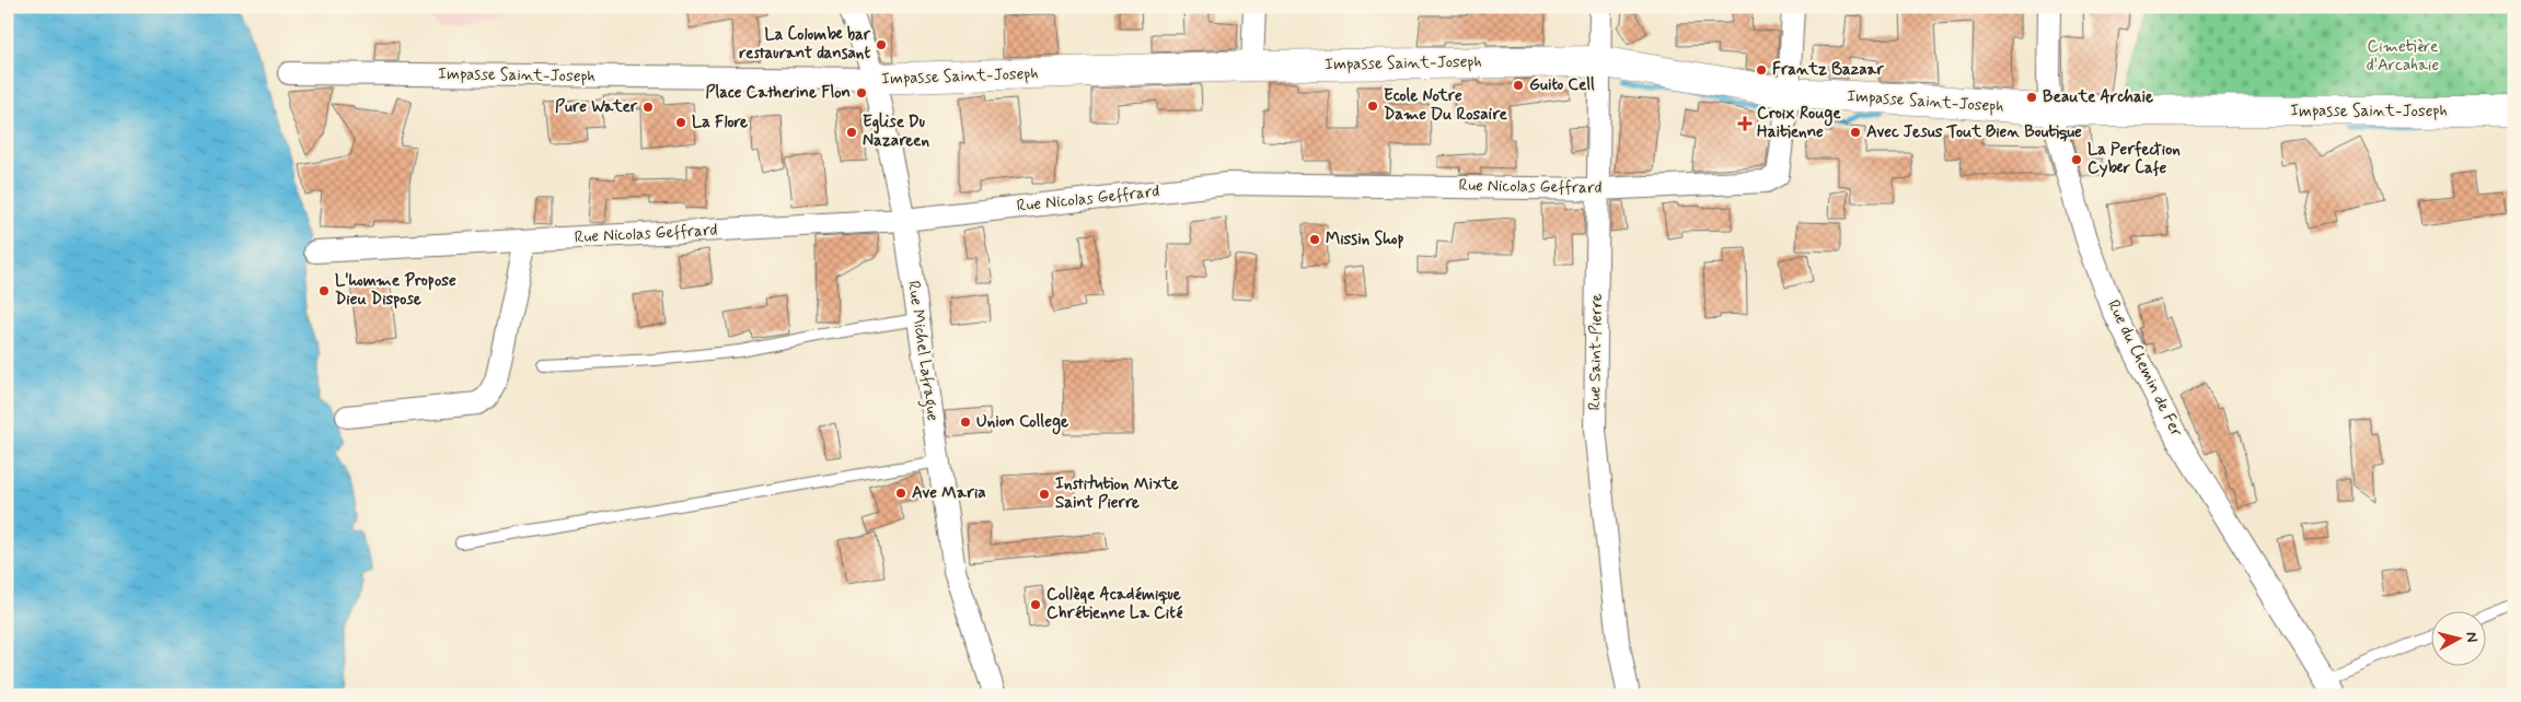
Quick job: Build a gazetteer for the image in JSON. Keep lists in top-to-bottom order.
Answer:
{
  "streets": {
    "street": [
      "Impasse Saint-Joseph",
      "Rue Nicolas Geffrard",
      "Rue Michel Lafrague",
      "Rue Saint-Pierre",
      "Rue du Chemin de Fer"
    ]
  },
  "crossings": [
    ["Impasse Saint-Joseph", "Rue Nicolas Geffrard"],
    ["Impasse Saint-Joseph", "Rue Michel Lafrague"],
    ["Impasse Saint-Joseph", "Rue Saint-Pierre"],
    ["Impasse Saint-Joseph", "Rue du Chemin de Fer"],
    ["Rue Nicolas Geffrard", "Rue Michel Lafrague"],
    ["Rue Nicolas Geffrard", "Rue Saint-Pierre"]
  ],
  "parks": ["Cimetière d'Arcahaie"],
  "places": {
    "other": [
      "La Colombe bar restaurant dansant",
      "Frantz Bazaar",
      "Guito Cell",
      "Place Catherine Flon",
      "Beaute Archaie",
      "Ecole Notre Dame Du Rosaire",
      "Pure Water",
      "La Flore",
      "Eglise Du Nazareen",
      "Avec Jesus Tout Bien Boutique",
      "La Perfection Cyber Cafe",
      "Missin Shop",
      "L'homme Propose Dieu Dispose",
      "Union College",
      "Ave Maria",
      "Institution Mixte Saint Pierre",
      "Collège Académique Chrétienne La Cité"
    ],
    "health": ["Croix Rouge Haitienne"]
  },
  "north": "right"
}
